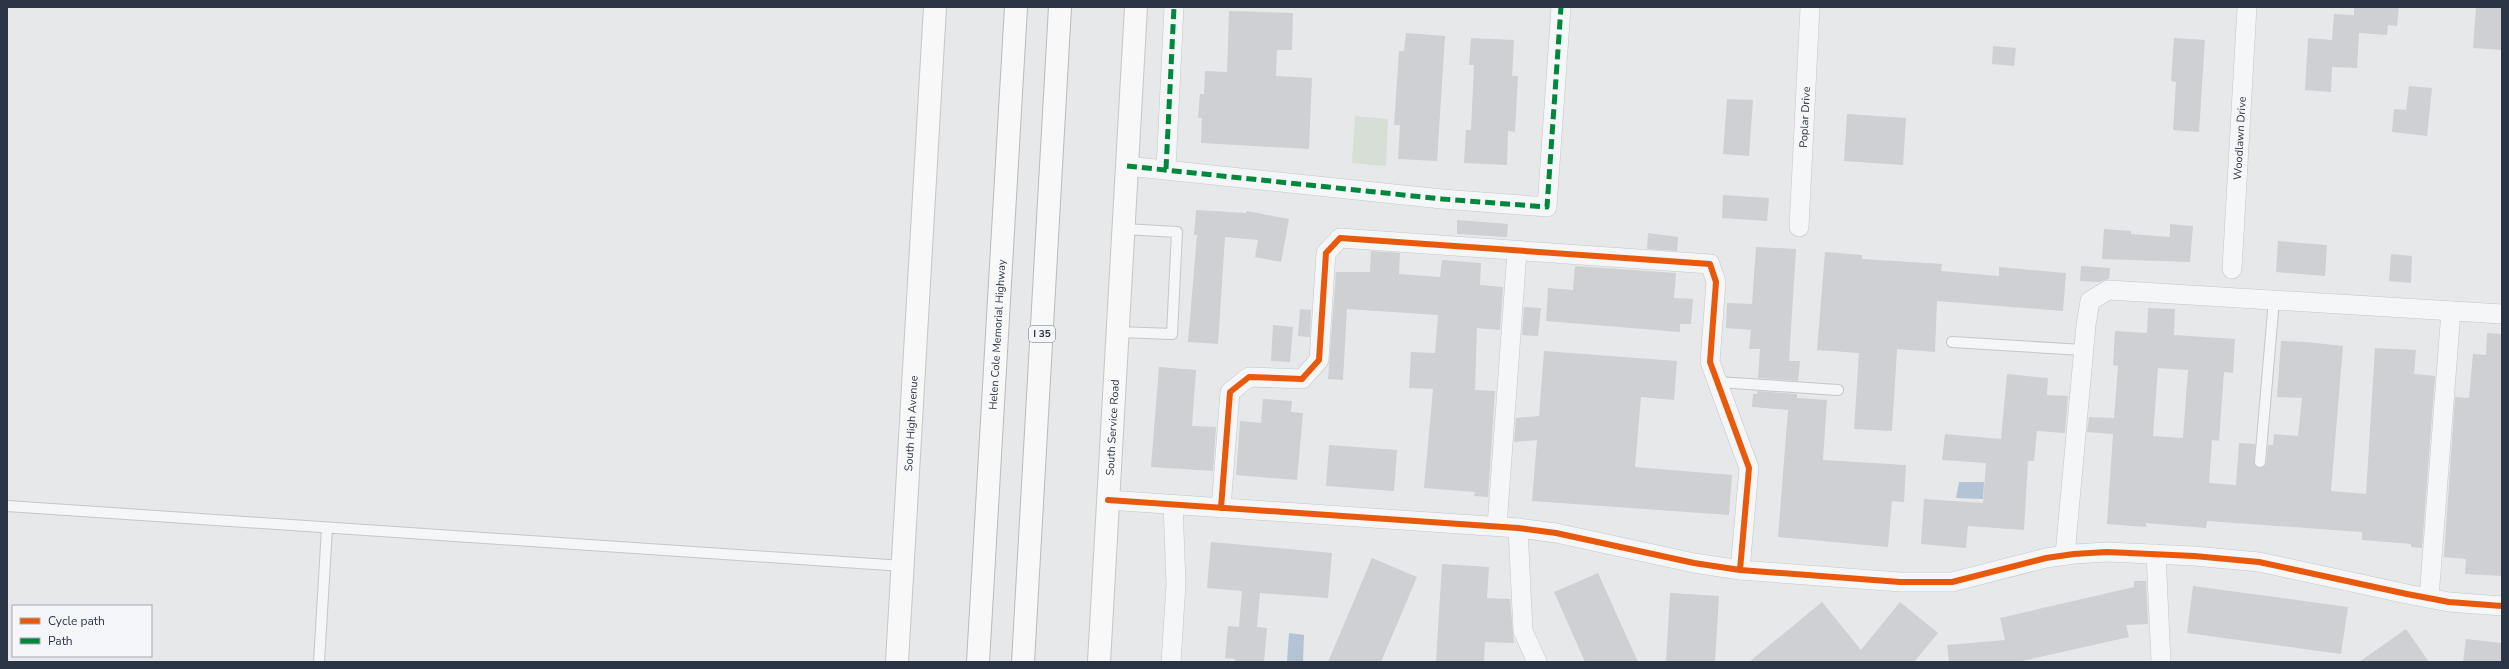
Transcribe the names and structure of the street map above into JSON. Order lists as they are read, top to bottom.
{
  "streets": {
    "main road": [
      "I 35",
      "Helen Cole Memorial Highway",
      "South High Avenue",
      "South Service Road"
    ],
    "street": ["Poplar Drive", "Woodlawn Drive"]
  },
  "legend": ["Cycle path", "Path"]
}
